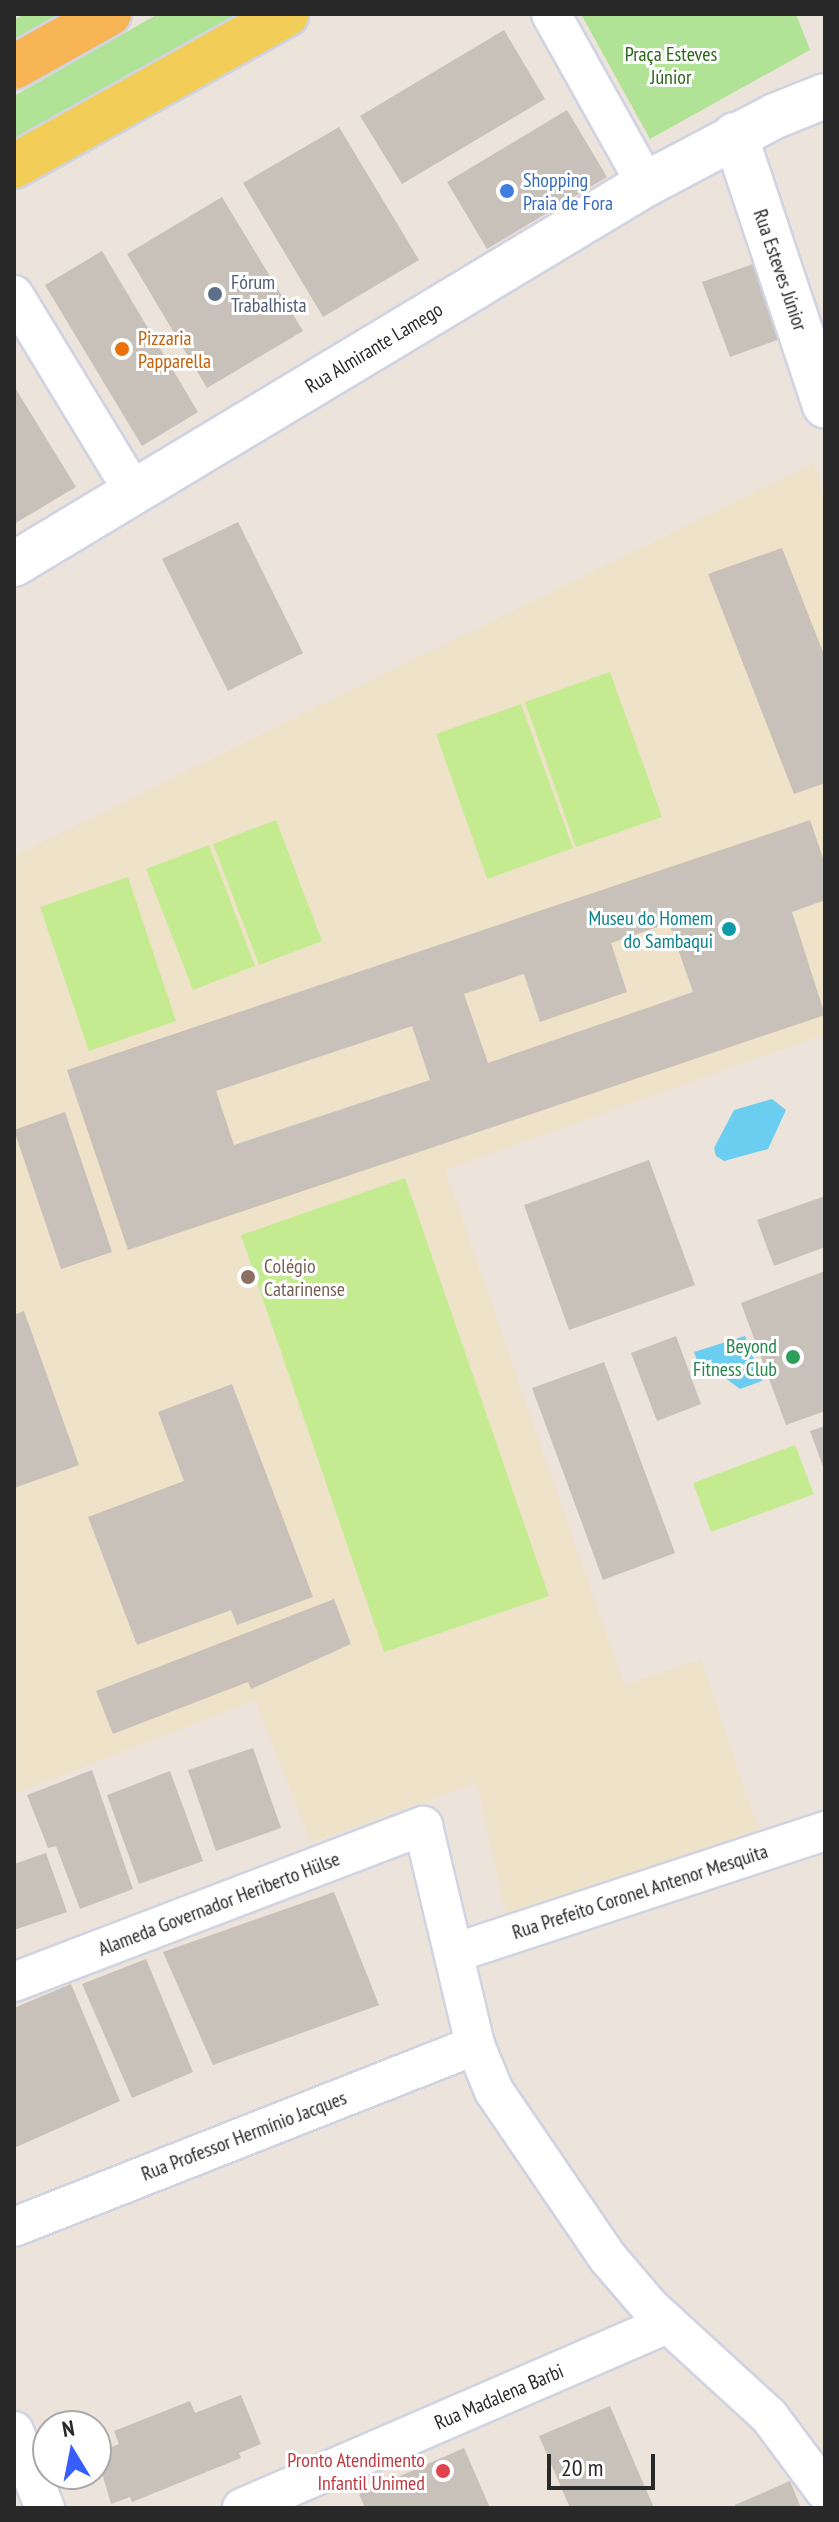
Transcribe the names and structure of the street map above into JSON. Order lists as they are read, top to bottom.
{
  "streets": {
    "main road": ["Rua Esteves Júnior", "Rua Almirante Lamego"],
    "street": [
      "Rua Prefeito Coronel Antenor Mesquita",
      "Alameda Governador Heriberto Hülse",
      "Rua Professor Hermínio Jacques",
      "Rua Madalena Barbi"
    ]
  },
  "crossings": [
    ["Rua Esteves Júnior", "Rua Almirante Lamego"],
    ["Rua Prefeito Coronel Antenor Mesquita", "Alameda Governador Heriberto Hülse"]
  ],
  "parks": ["Praça Esteves Júnior"],
  "places": [
    "Shopping Praia de Fora",
    "Fórum Trabalhista",
    "Pizzaria Papparella",
    "Museu do Homem do Sambaqui",
    "Colégio Catarinense",
    "Beyond Fitness Club",
    "Pronto Atendimento Infantil Unimed"
  ],
  "scale_bar": "20 m",
  "north": "top"
}
